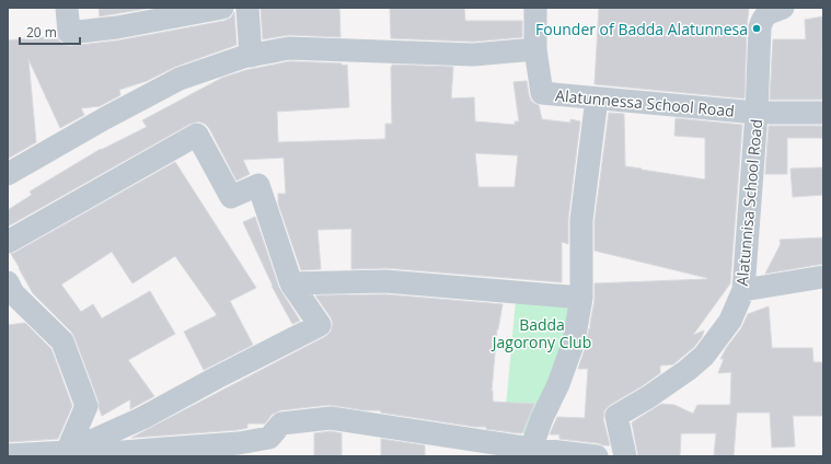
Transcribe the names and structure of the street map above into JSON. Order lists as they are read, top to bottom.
{
  "streets": {
    "street": ["Alatunnessa School Road", "Alatunnisa School Road"]
  },
  "crossings": [
    ["Alatunnessa School Road", "Alatunnisa School Road"]
  ],
  "parks": ["Badda Jagorony Club"],
  "places": ["Founder of Badda Alatunnesa"],
  "scale_bar": "20 m"
}
